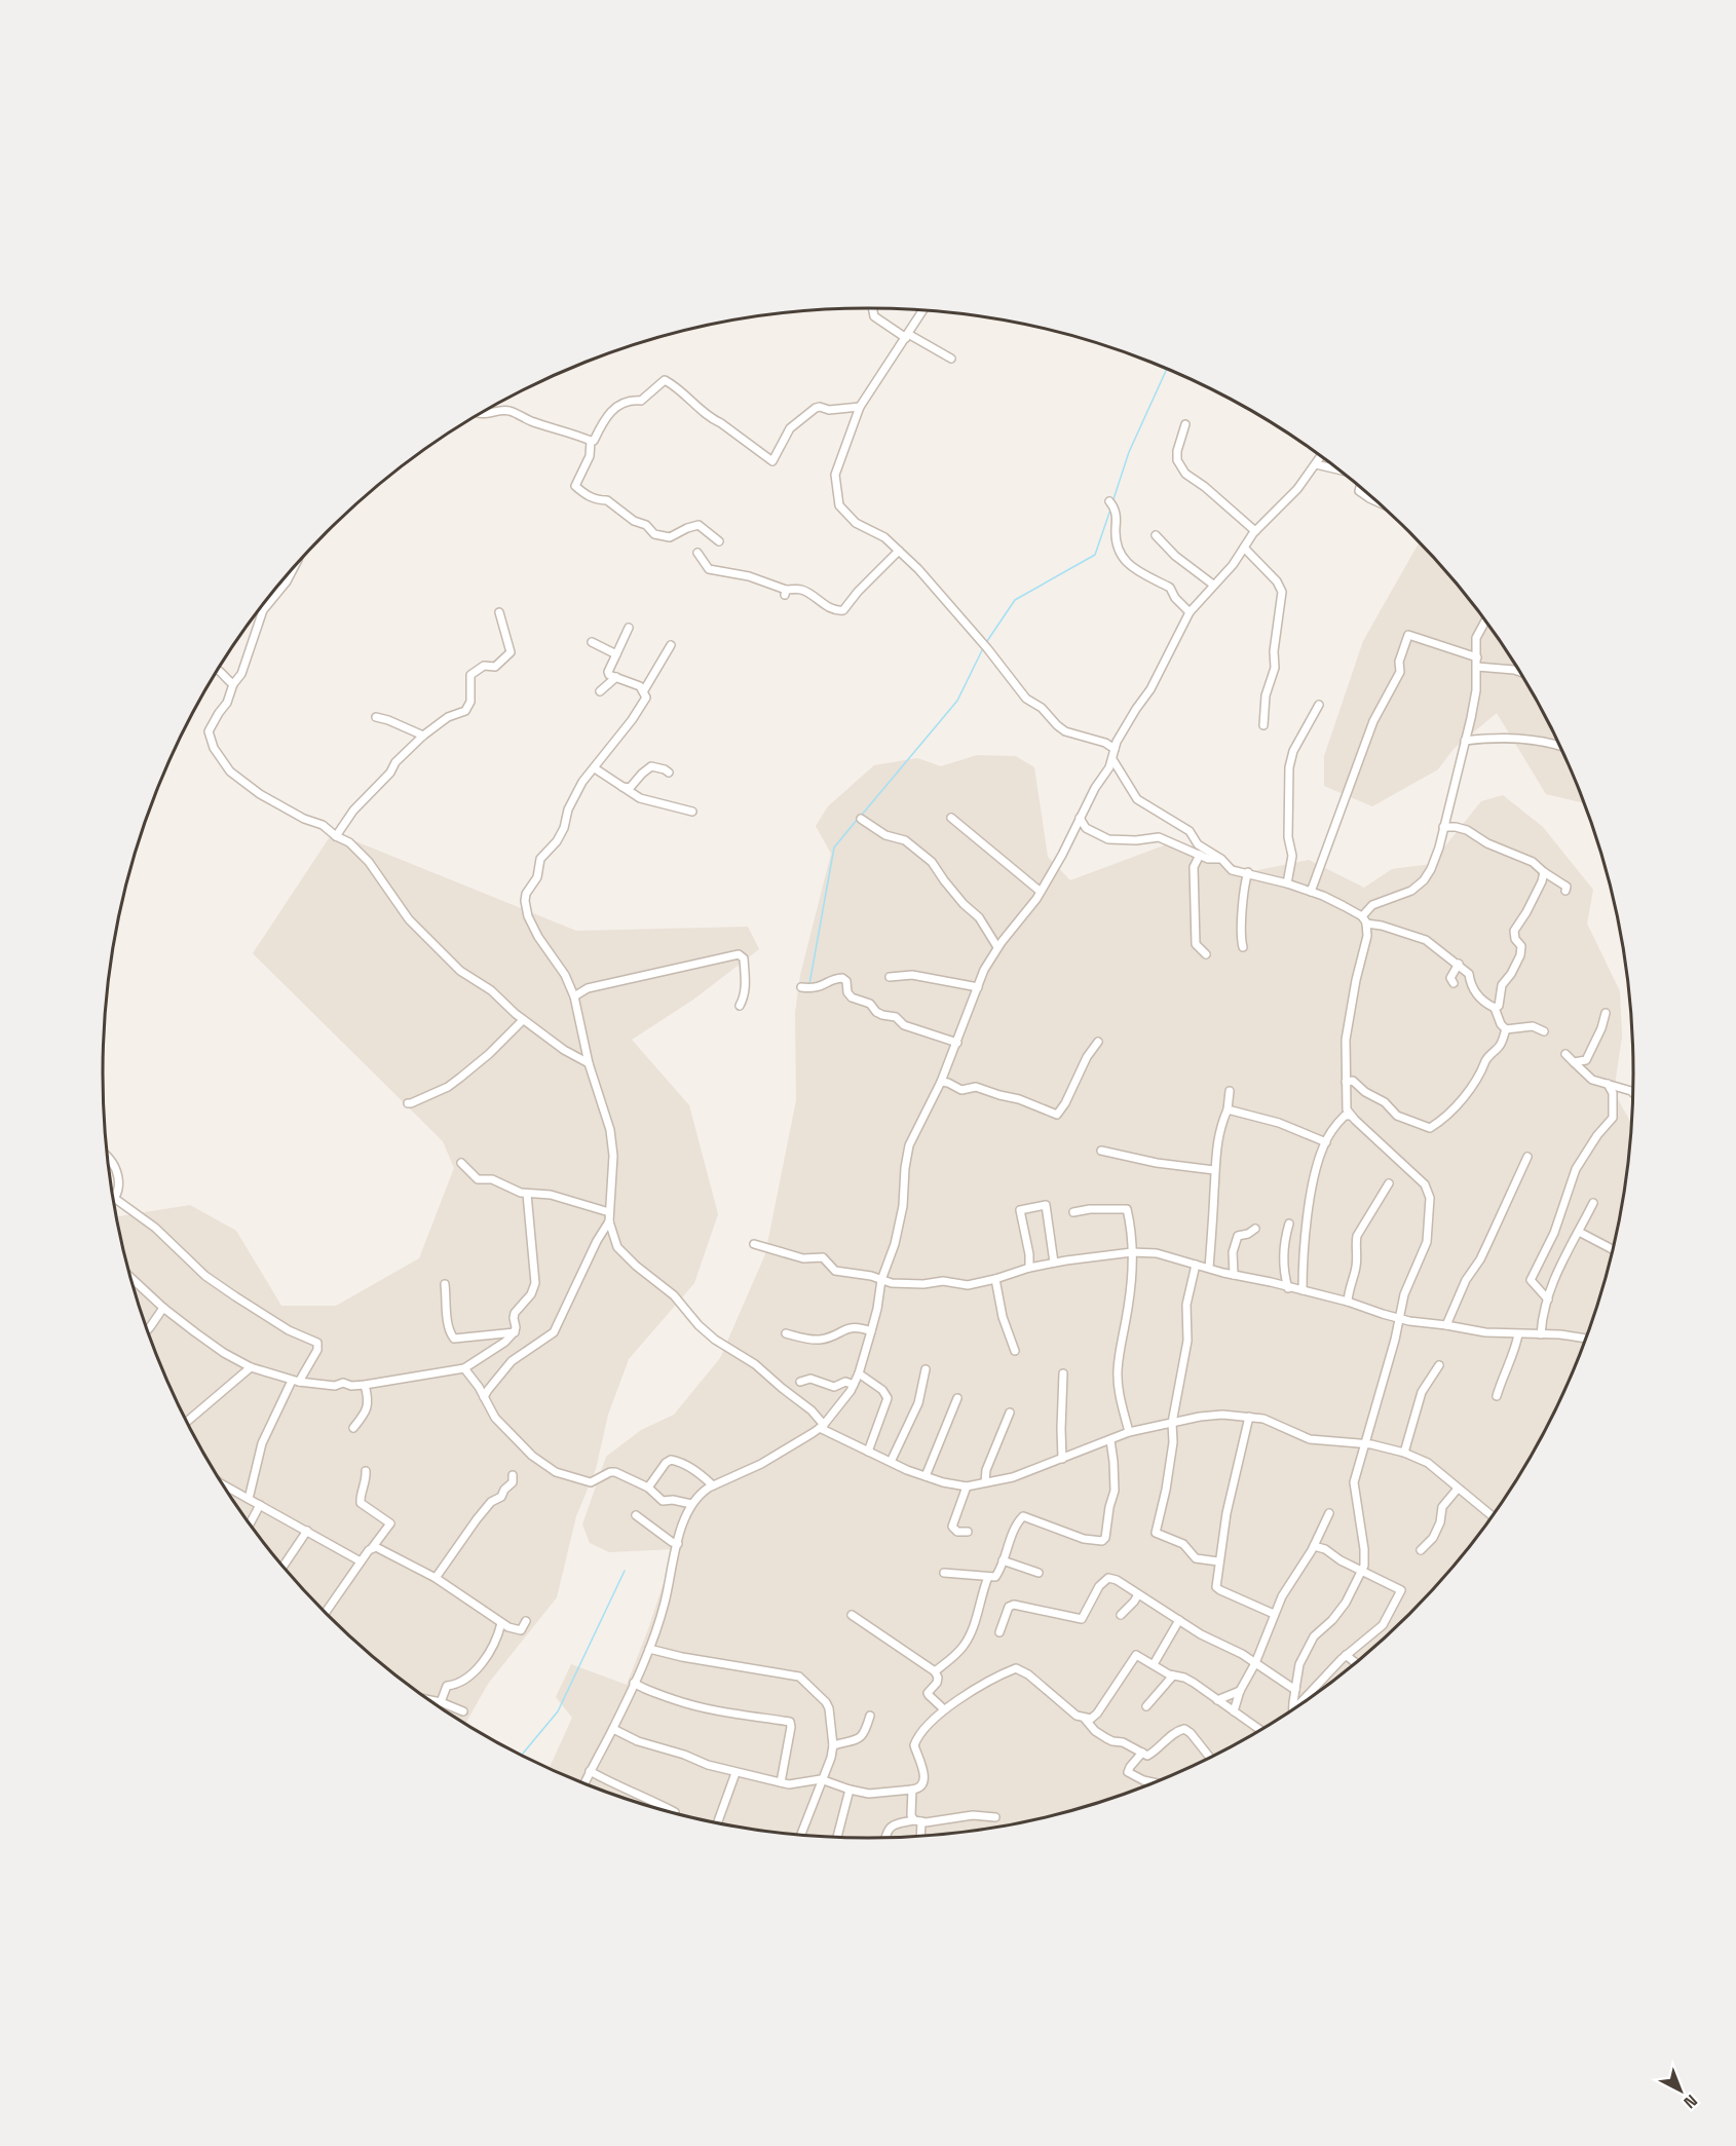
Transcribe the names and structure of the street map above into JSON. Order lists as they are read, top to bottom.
{
  "north": "bottom right"
}
